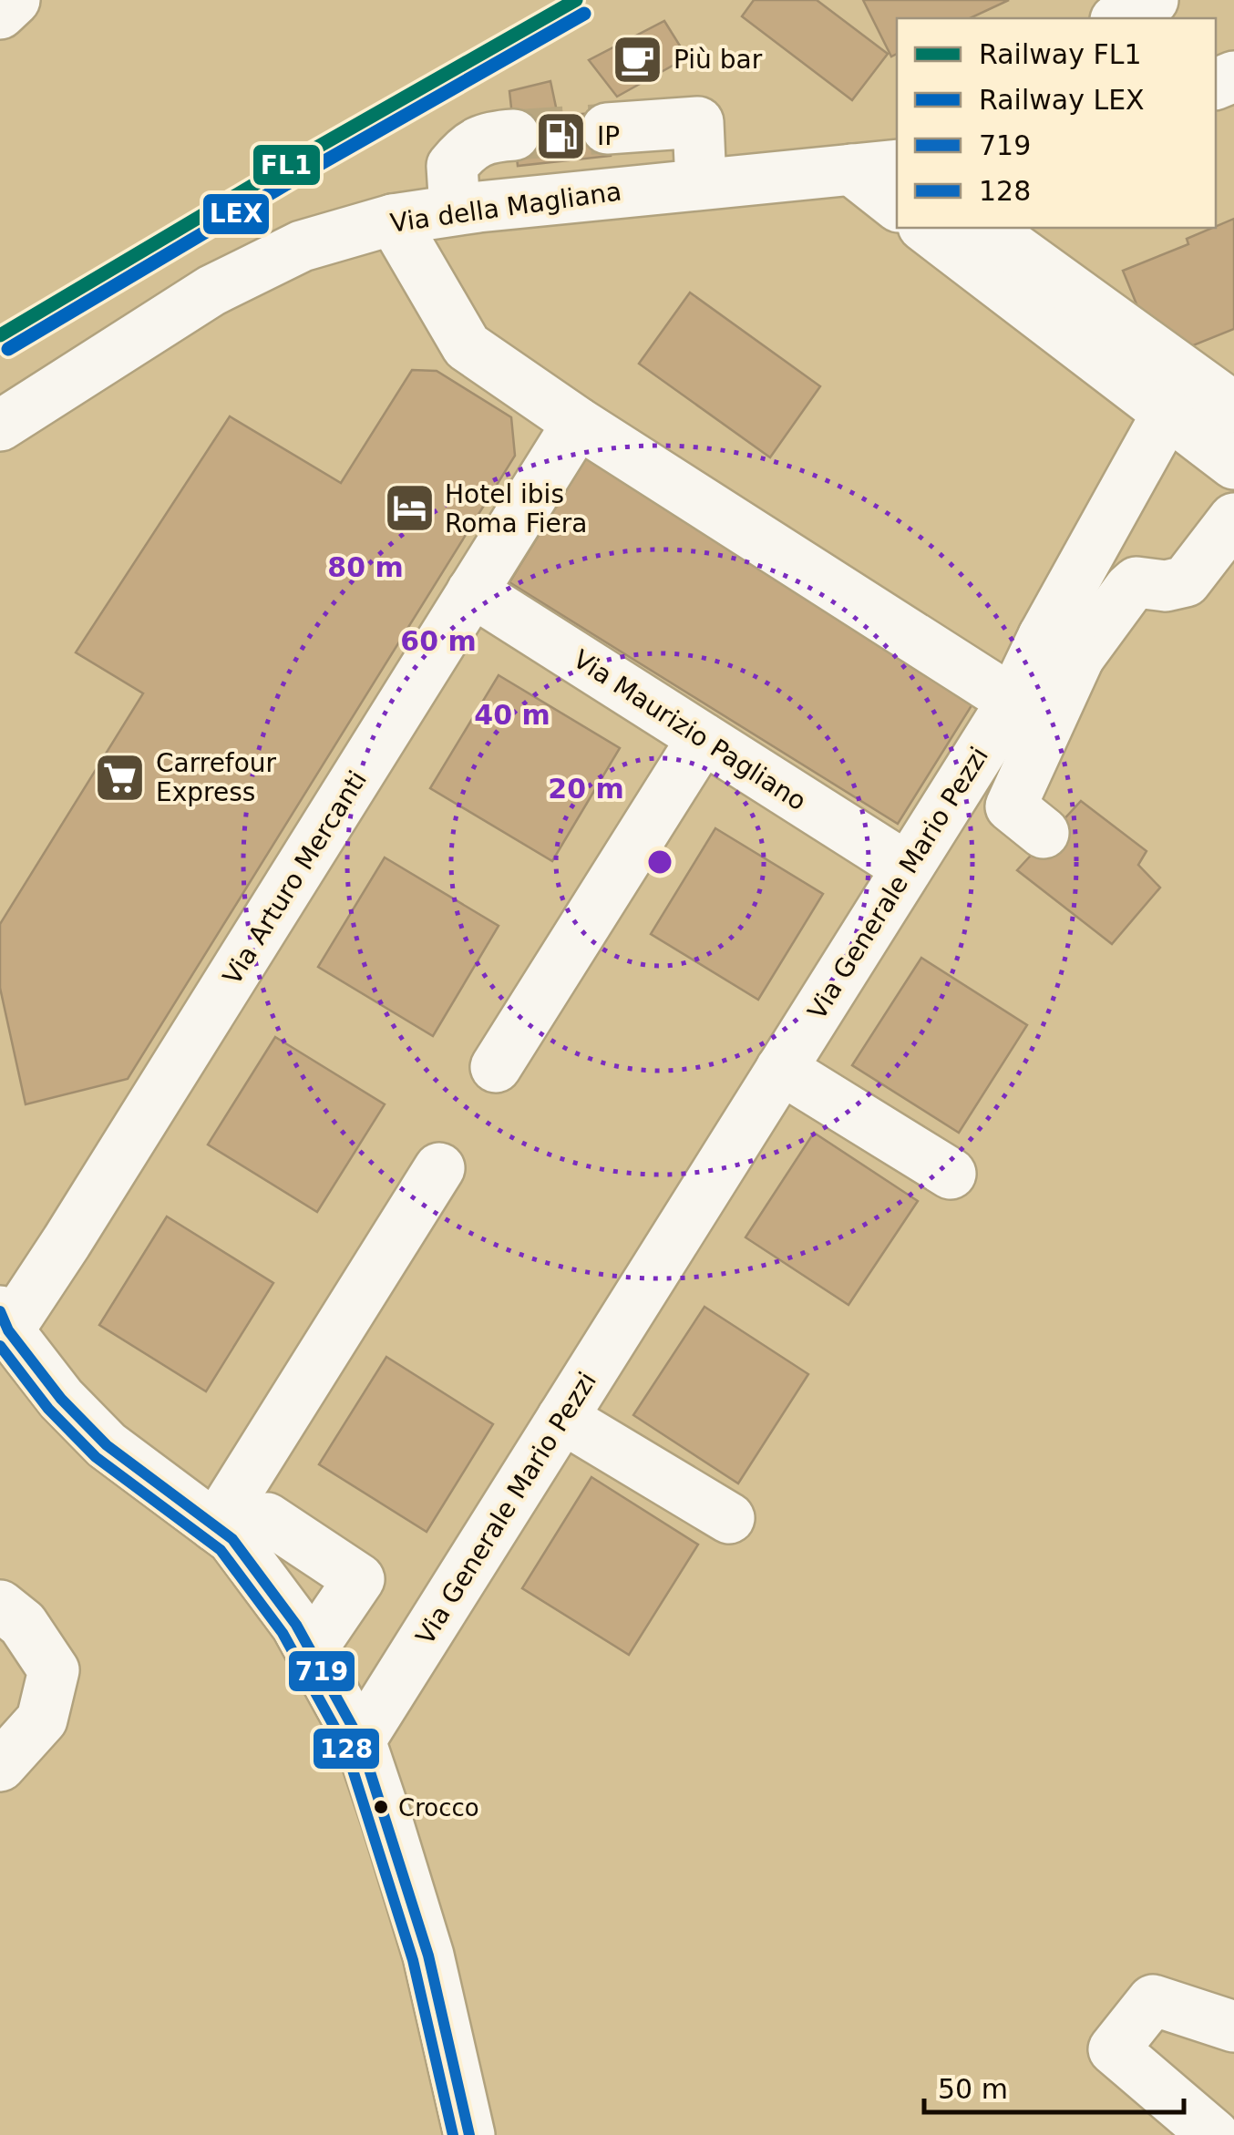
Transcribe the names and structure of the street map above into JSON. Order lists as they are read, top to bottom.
{
  "streets": {
    "street": [
      "Via della Magliana",
      "Via Maurizio Pagliano",
      "Via Arturo Mercanti",
      "Via Generale Mario Pezzi"
    ]
  },
  "crossings": [
    ["Via Maurizio Pagliano", "Via Arturo Mercanti"],
    ["Via Maurizio Pagliano", "Via Generale Mario Pezzi"]
  ],
  "places": {
    "cafe": ["Più bar"],
    "fuel station": ["IP"],
    "hotel": ["Hotel ibis Roma Fiera"],
    "supermarket": ["Carrefour Express"],
    "other": ["Crocco"]
  },
  "lines": [
    "rail line FL1",
    "rail line LEX",
    "transit line 719",
    "transit line 128"
  ],
  "legend": [
    "Railway FL1",
    "Railway LEX",
    "719",
    "128"
  ],
  "scale_bar": "50 m",
  "rings": [
    "80 m",
    "60 m",
    "40 m",
    "20 m"
  ]
}
